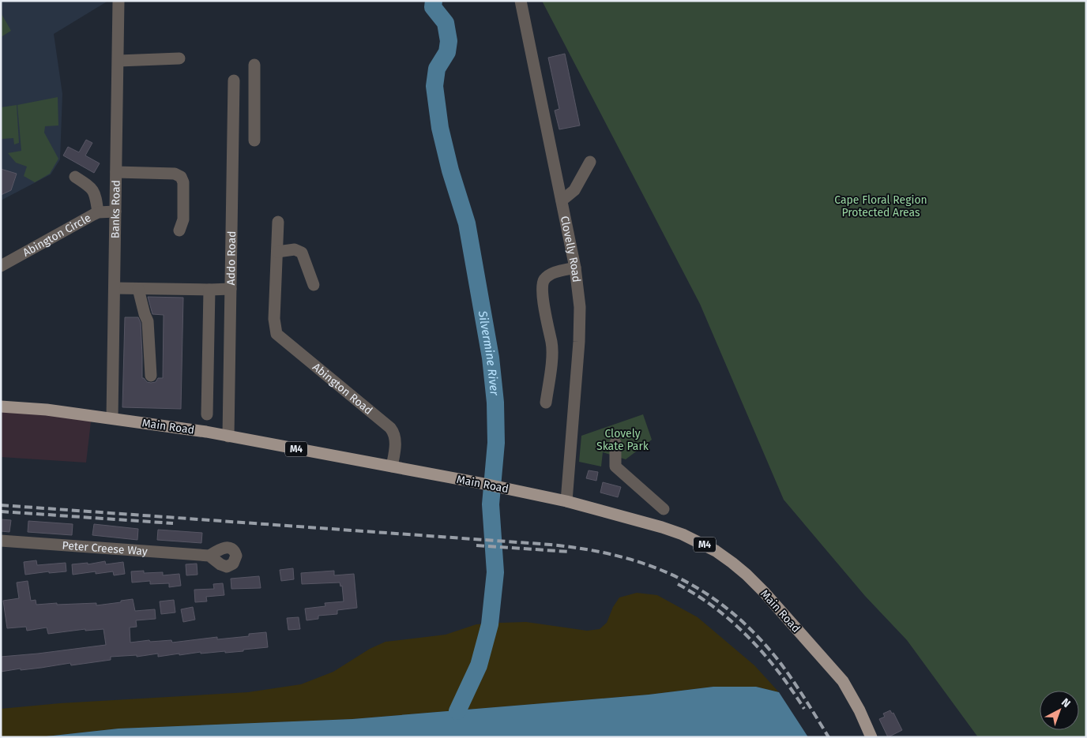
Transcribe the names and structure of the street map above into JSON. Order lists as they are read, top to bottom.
{
  "streets": {
    "main road": ["Main Road", "M4"],
    "street": [
      "Banks Road",
      "Abington Circle",
      "Clovelly Road",
      "Addo Road",
      "Abington Road",
      "Peter Creese Way"
    ]
  },
  "crossings": [
    ["Banks Road", "Abington Circle"],
    ["Banks Road", "Main Road"],
    ["Clovelly Road", "Main Road"],
    ["Addo Road", "Main Road"],
    ["Abington Road", "Main Road"]
  ],
  "water": ["Silvermine River"],
  "parks": ["Cape Floral Region Protected Areas", "Clovely Skate Park"],
  "north": "top right"
}
